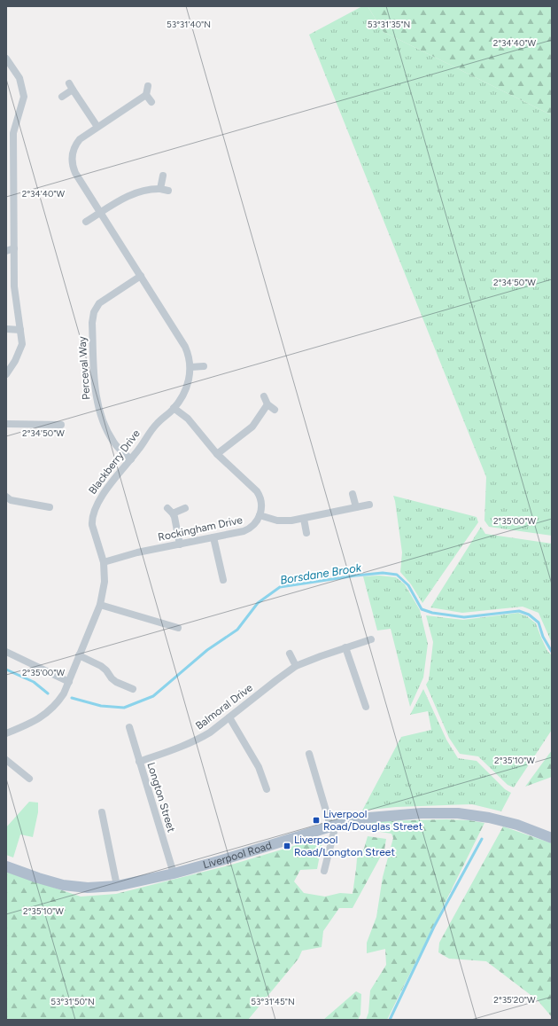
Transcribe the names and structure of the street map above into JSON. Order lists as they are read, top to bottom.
{
  "streets": {
    "main road": ["Liverpool Road"],
    "street": [
      "Perceval Way",
      "Blackberry Drive",
      "Rockingham Drive",
      "Balmoral Drive",
      "Longton Street"
    ]
  },
  "crossings": [
    ["Perceval Way", "Blackberry Drive"],
    ["Blackberry Drive", "Rockingham Drive"],
    ["Balmoral Drive", "Longton Street"],
    ["Longton Street", "Liverpool Road"]
  ],
  "water": ["Borsdane Brook"],
  "places": {
    "transit": ["Liverpool Road/Douglas Street", "Liverpool Road/Longton Street"]
  },
  "coordinates": [
    "53°31'40\"N",
    "53°31'35\"N",
    "2°34'40\"W",
    "2°34'50\"W",
    "2°35'00\"W",
    "2°35'10\"W",
    "2°35'20\"W",
    "53°31'50\"N",
    "53°31'45\"N"
  ]
}
